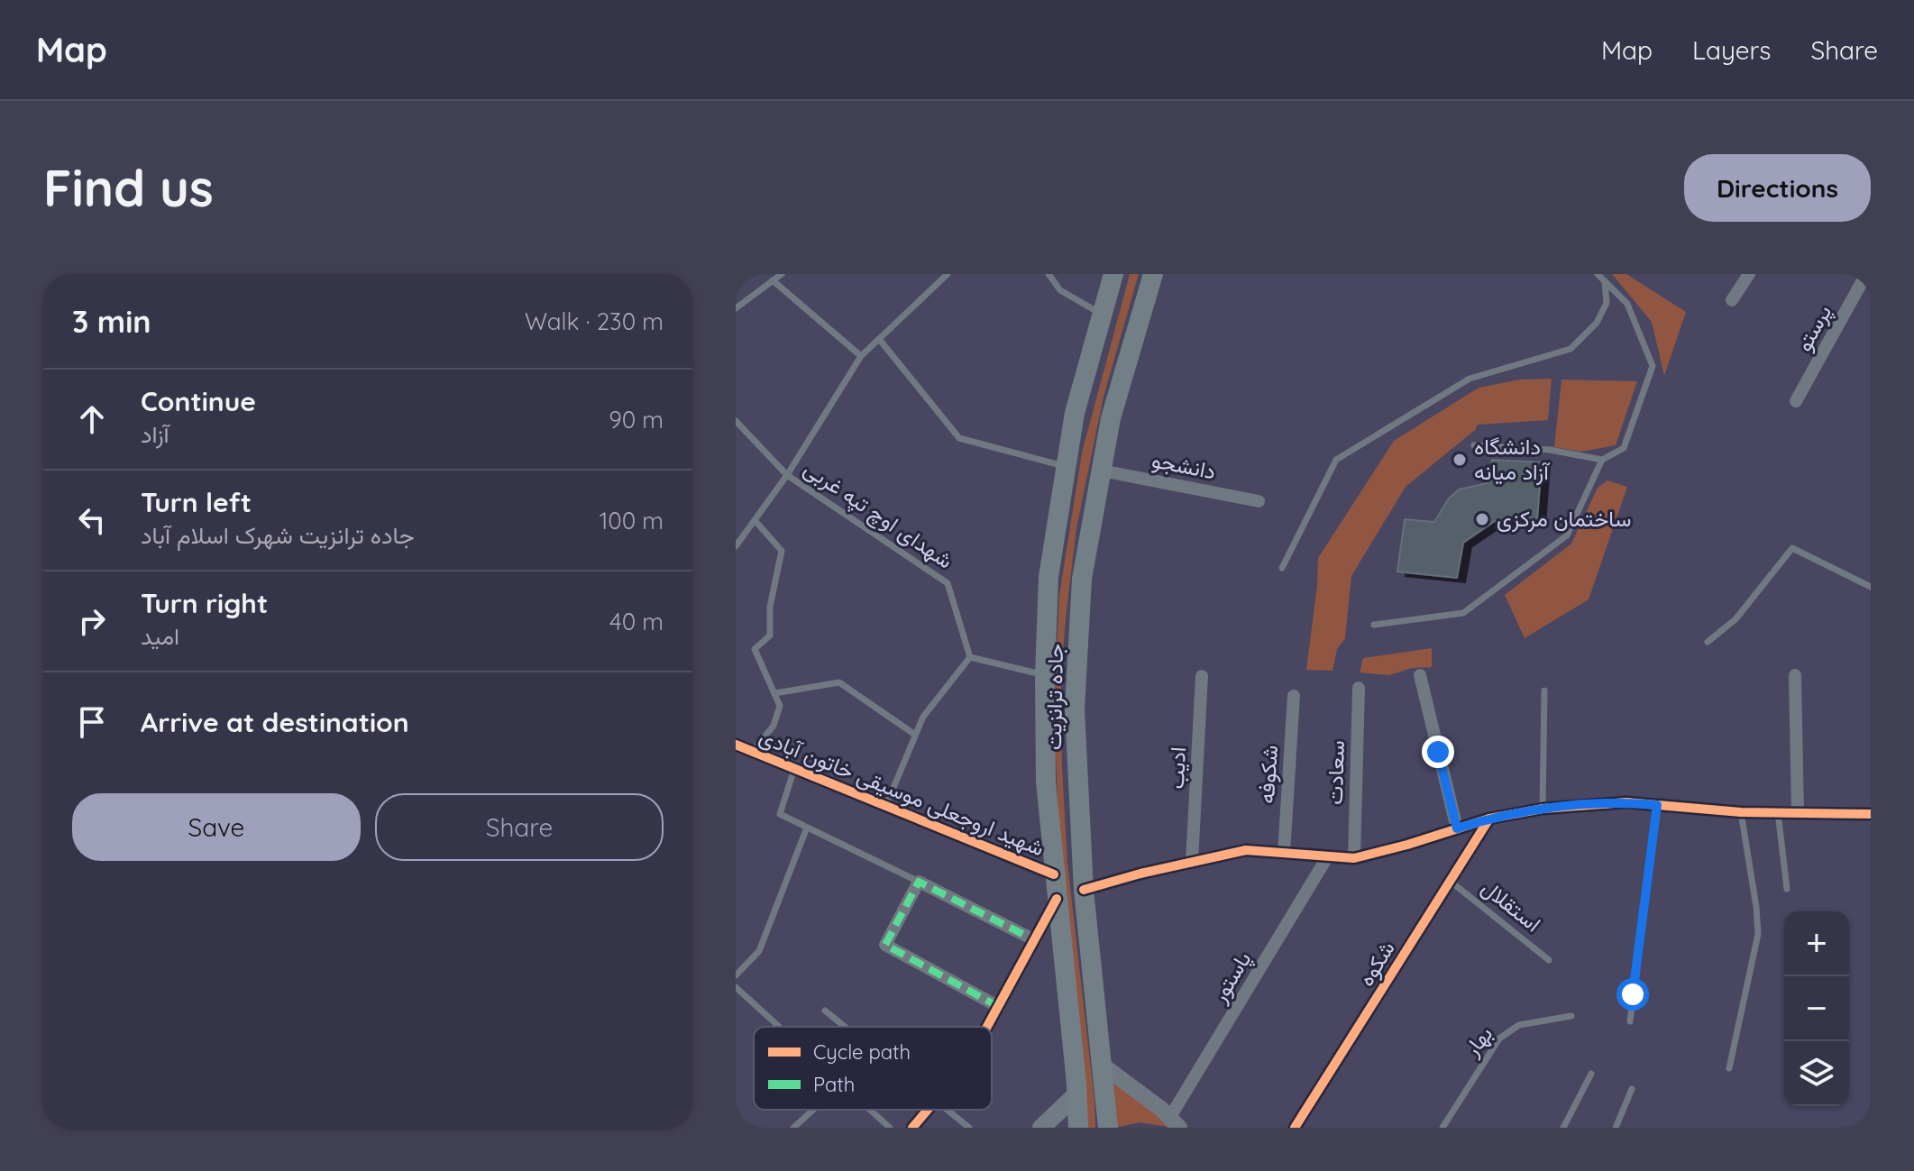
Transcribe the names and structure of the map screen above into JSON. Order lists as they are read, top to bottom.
{
  "streets": {
    "main road": ["جاده ترانزیت"],
    "street": [
      "پرستو",
      "دانشجو",
      "ادیب",
      "سعادت",
      "شکوفه",
      "شهید اروجعلی موسیقی خاتون آبادی",
      "شکوه",
      "پاستور"
    ],
    "lane": ["شهدای اوچ تپه غربی", "استقلال", "بهار"]
  },
  "crossings": [
    ["دانشجو", "جاده ترانزیت"],
    ["جاده ترانزیت", "شهید اروجعلی موسیقی خاتون آبادی"],
    ["استقلال", "شکوه"]
  ],
  "places": ["دانشگاه آزاد میانه", "ساختمان مرکزی"],
  "legend": ["Cycle path", "Path"],
  "page": {
    "header": "Map",
    "nav": ["Map", "Layers", "Share"],
    "buttons": [
      "Directions",
      ["Save", "Share"]
    ],
    "title": "Find us",
    "heading": ["3 min", "Walk · 230 m"],
    "list": [
      ["Continue", "آزاد", "90 m"],
      ["Turn left", "جاده ترانزیت شهرک اسلام آباد", "100 m"],
      ["Turn right", "امید", "40 m"],
      "Arrive at destination"
    ],
    "map_buttons": ["+", "−"]
  }
}
